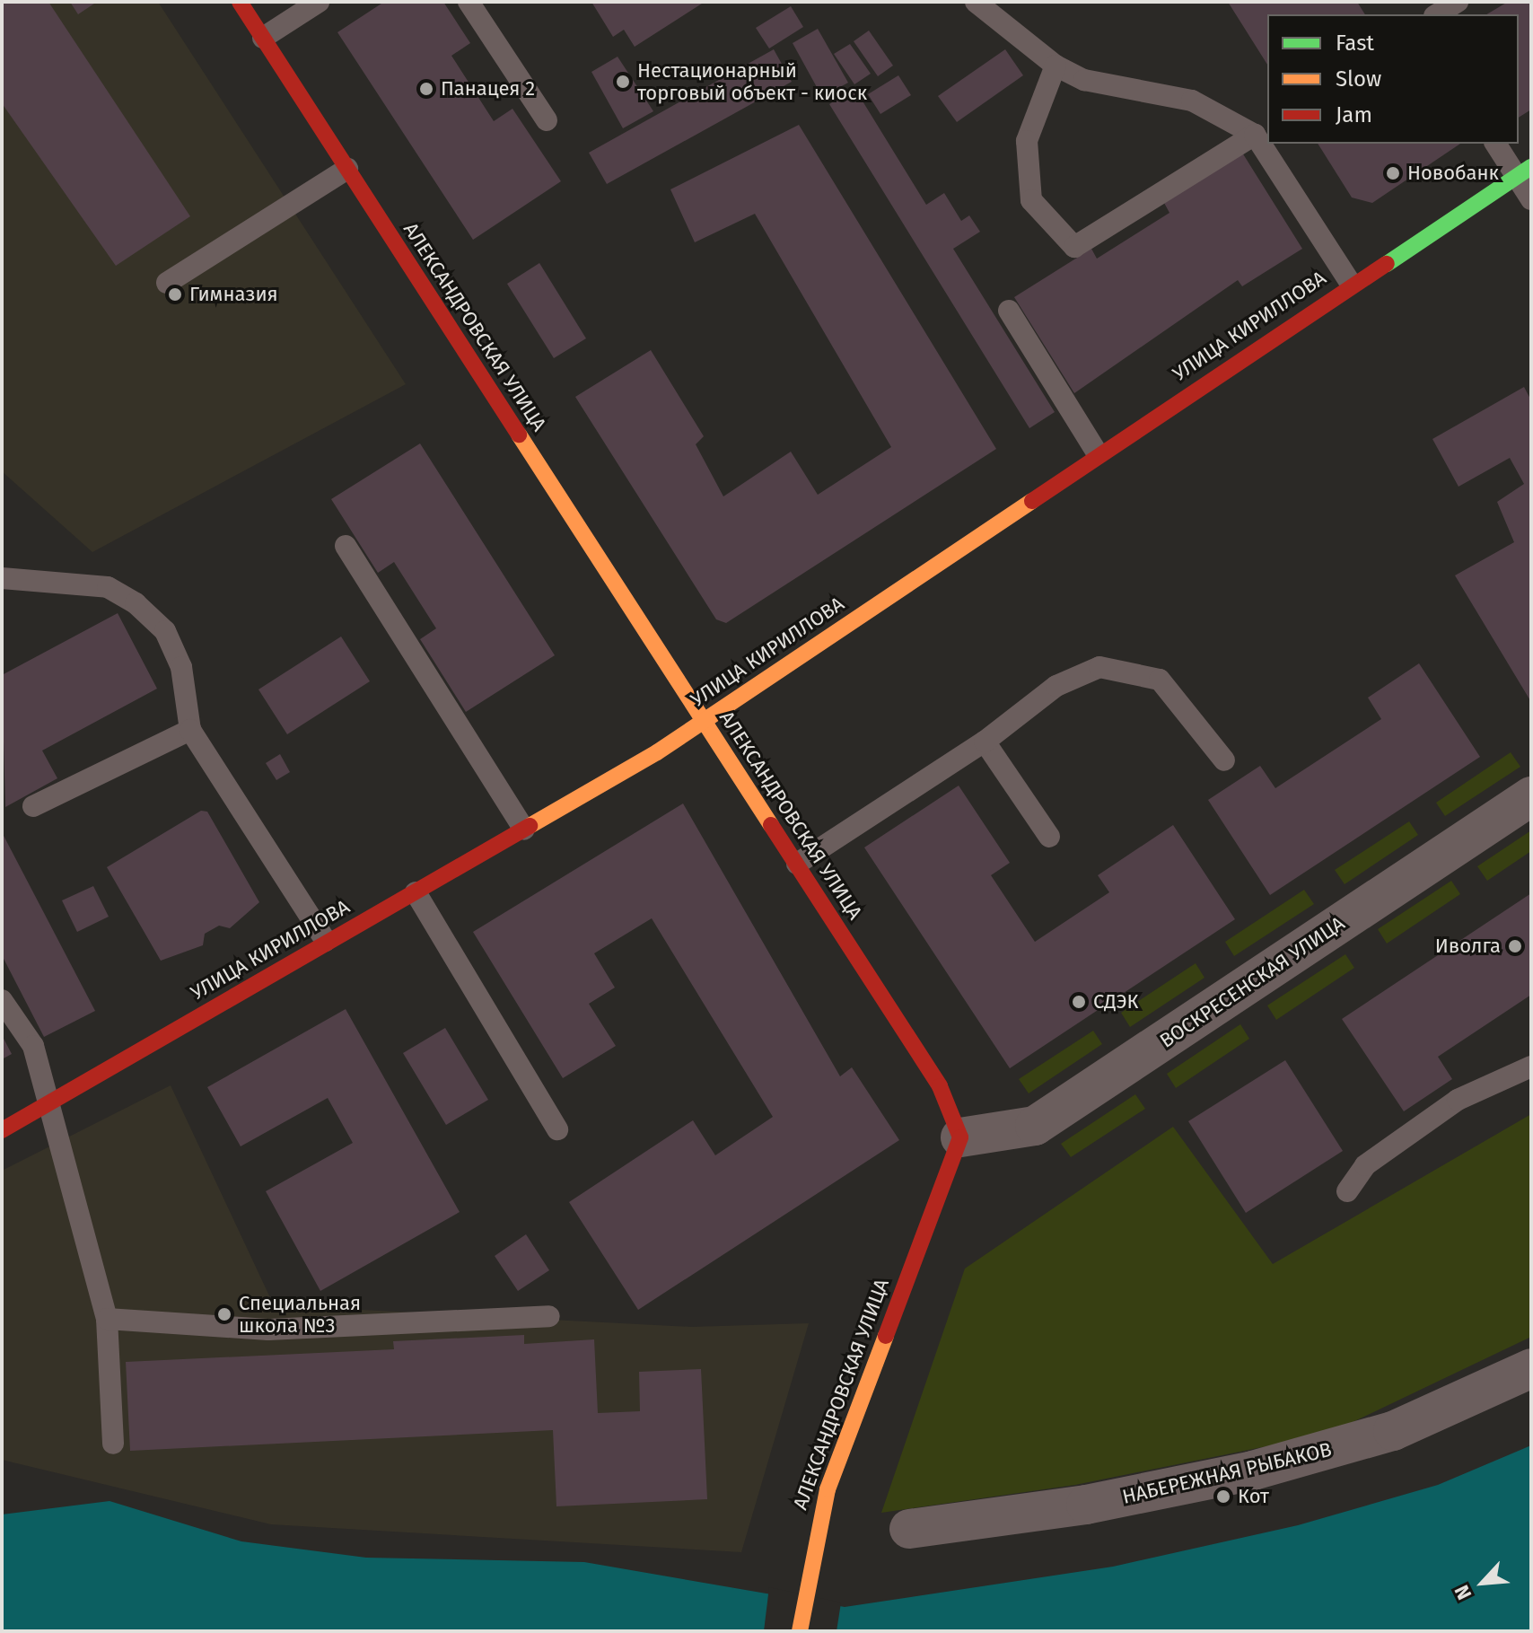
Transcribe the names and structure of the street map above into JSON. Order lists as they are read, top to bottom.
{
  "streets": {
    "street": [
      "УЛИЦА КИРИЛЛОВА",
      "АЛЕКСАНДРОВСКАЯ УЛИЦА",
      "ВОСКРЕСЕНСКАЯ УЛИЦА",
      "НАБЕРЕЖНАЯ РЫБАКОВ"
    ]
  },
  "crossings": [
    ["УЛИЦА КИРИЛЛОВА", "АЛЕКСАНДРОВСКАЯ УЛИЦА"],
    ["АЛЕКСАНДРОВСКАЯ УЛИЦА", "ВОСКРЕСЕНСКАЯ УЛИЦА"]
  ],
  "places": [
    "Нестационарный торговый объект - киоск",
    "Панацея 2",
    "Новобанк",
    "Гимназия",
    "Иволга",
    "СДЭК",
    "Специальная школа №3",
    "Кот"
  ],
  "legend": ["Fast", "Slow", "Jam"],
  "north": "bottom left"
}
